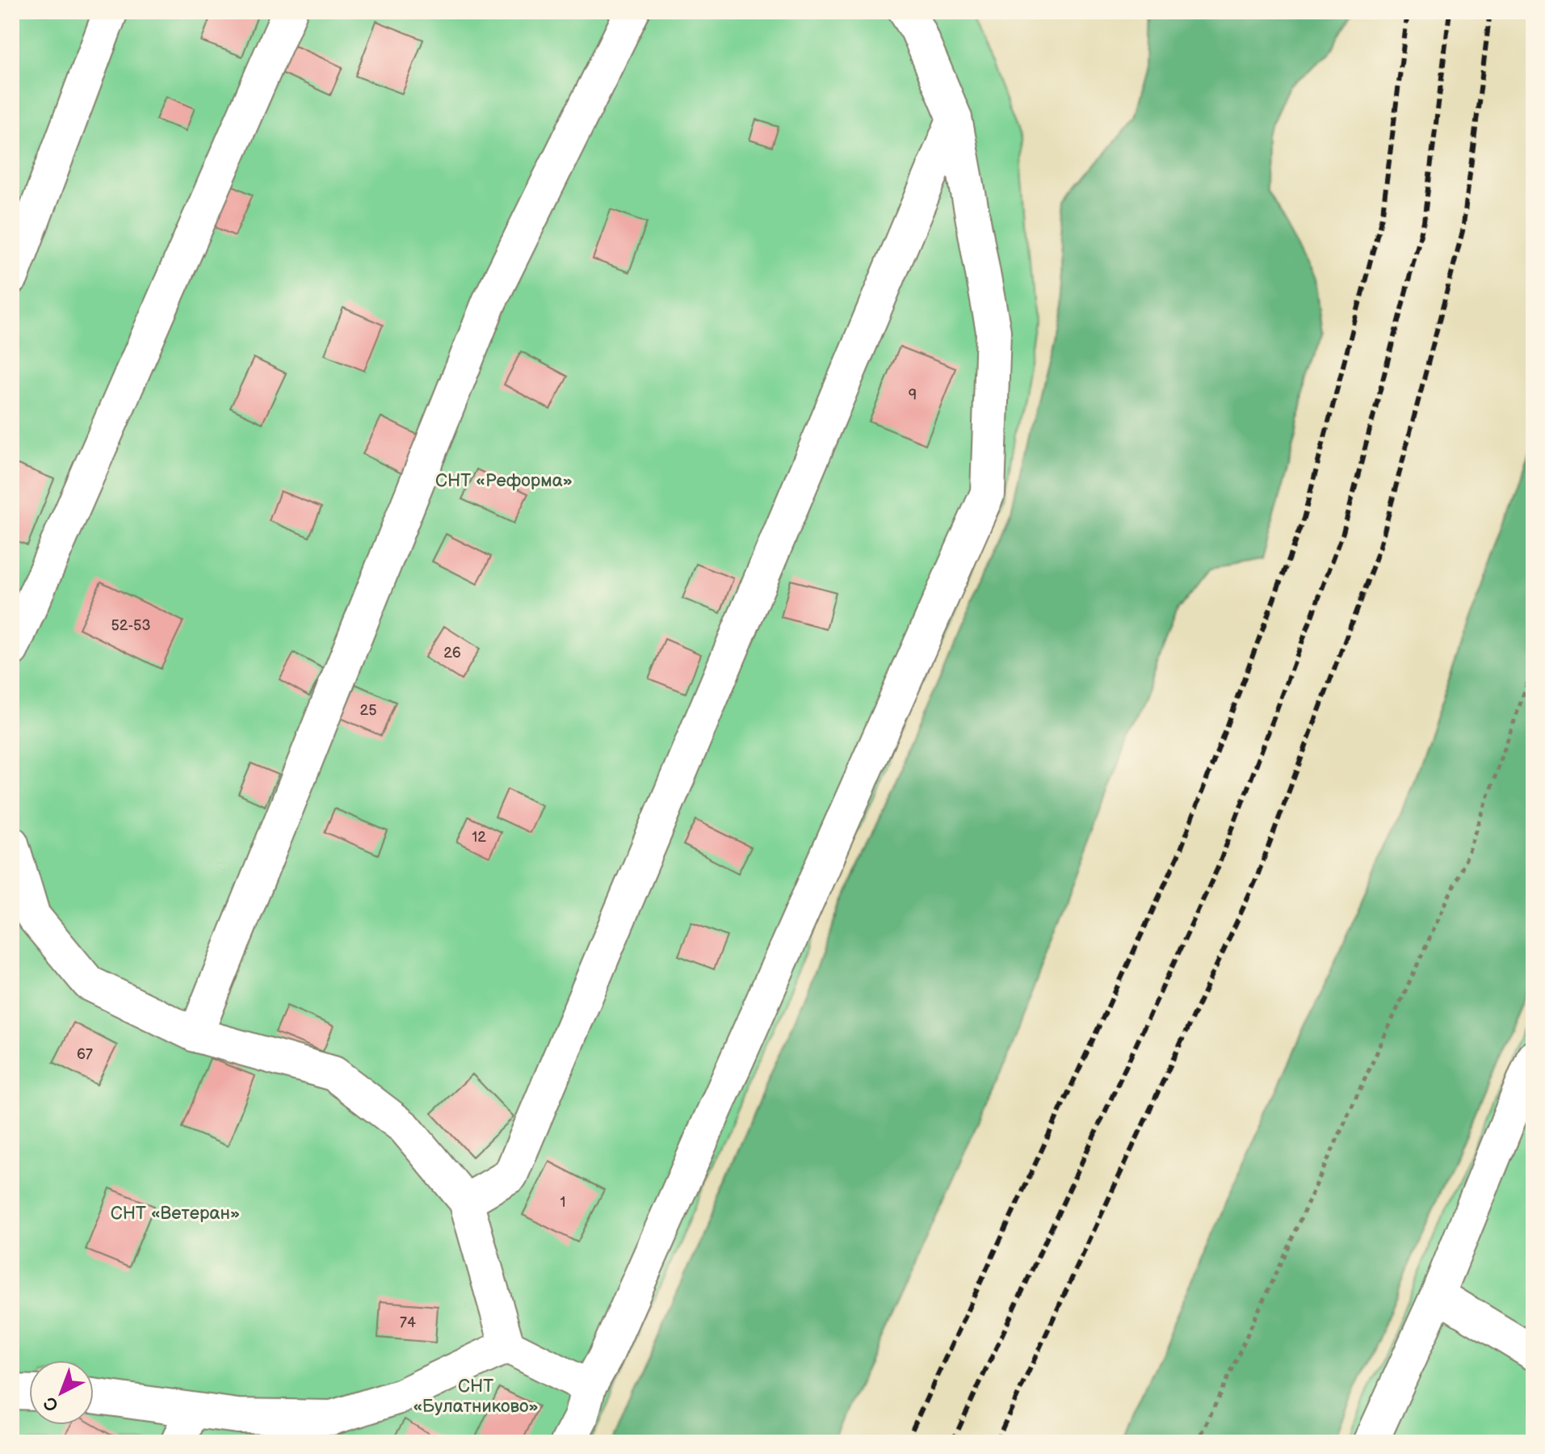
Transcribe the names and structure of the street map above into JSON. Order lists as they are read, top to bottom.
{
  "parks": ["СНТ «Реформа»", "СНТ «Ветеран»", "СНТ «Булатниково»"],
  "house_numbers": [
    "9",
    "52-53",
    "26",
    "25",
    "12",
    "67",
    "1",
    "74"
  ],
  "north": "bottom left"
}
